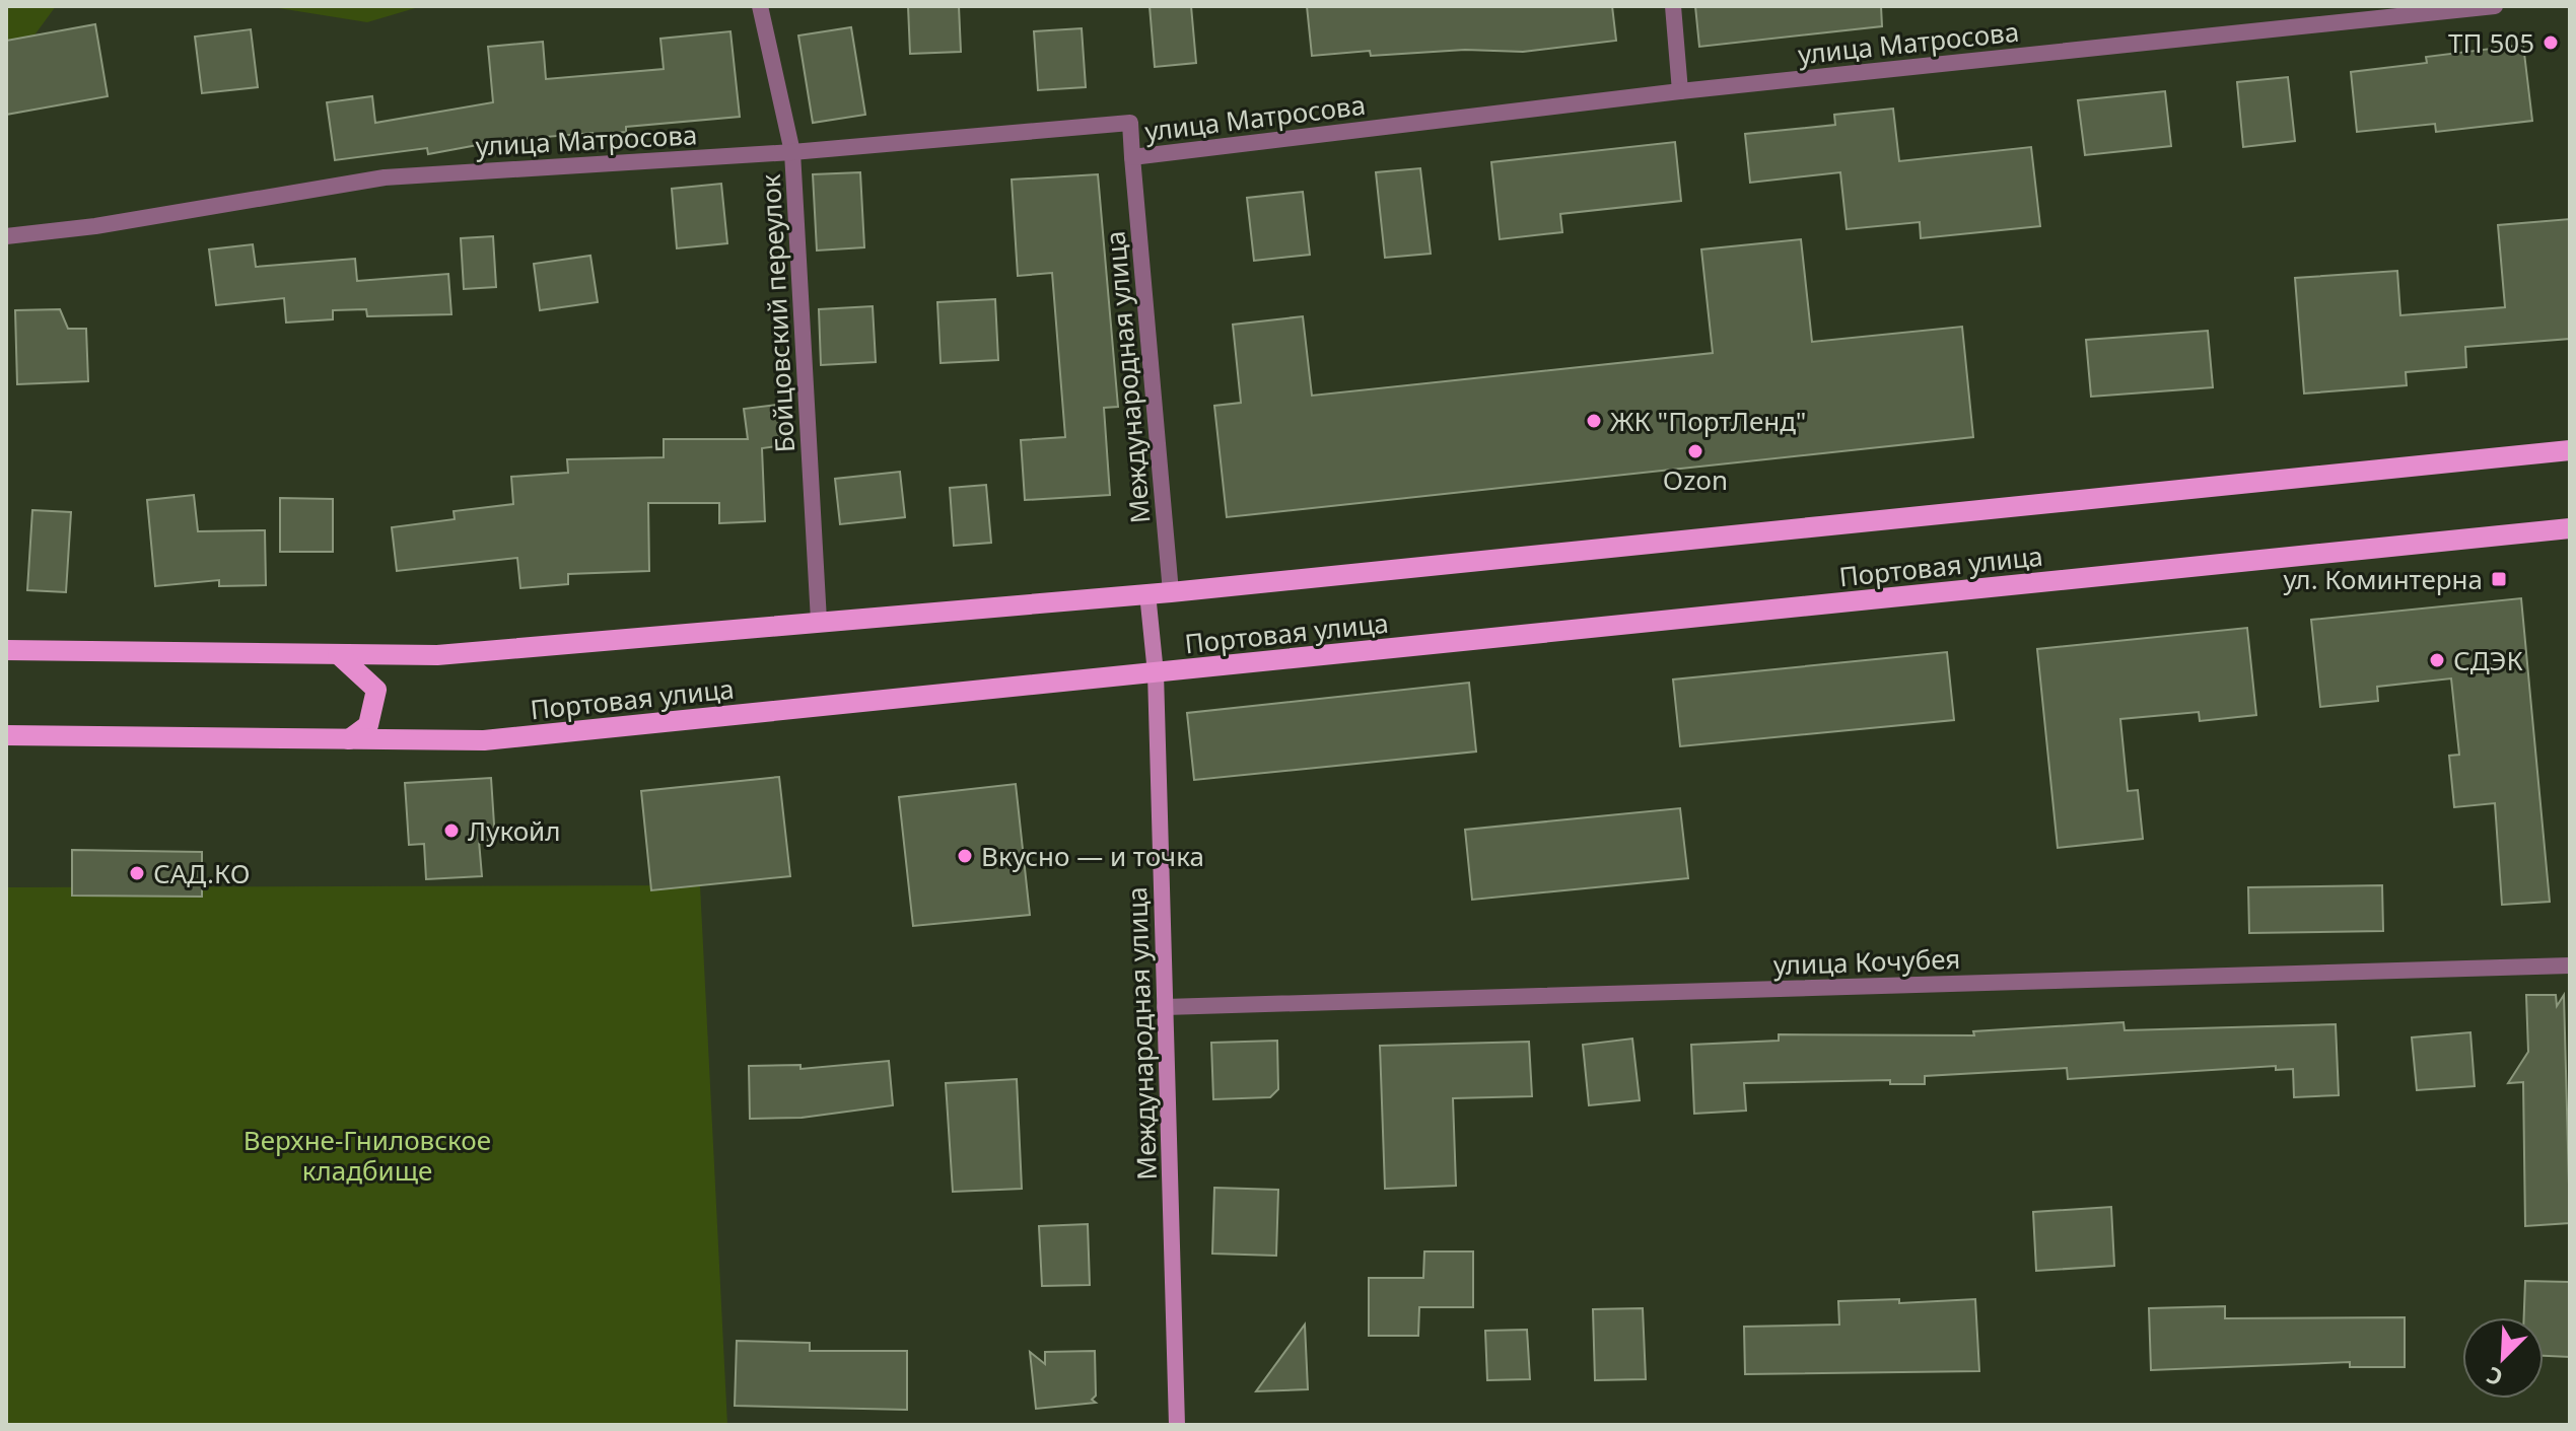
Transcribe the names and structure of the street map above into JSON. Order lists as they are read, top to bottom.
{
  "streets": {
    "main road": ["Международная улица", "Портовая улица"],
    "street": ["улица Матросова", "Бойцовский переулок", "улица Кочубея"]
  },
  "crossings": [
    ["улица Матросова", "Бойцовский переулок"],
    ["улица Матросова", "Международная улица"],
    ["Бойцовский переулок", "Портовая улица"],
    ["Международная улица", "Портовая улица"],
    ["Международная улица", "улица Кочубея"]
  ],
  "parks": ["Верхне-Гниловское кладбище"],
  "places": {
    "other": [
      "ТП 505",
      "ЖК \"ПортЛенд\"",
      "Ozon",
      "СДЭК",
      "Лукойл",
      "Вкусно — и точка",
      "САД.КО"
    ],
    "transit": ["ул. Коминтерна"]
  },
  "north": "bottom left"
}
